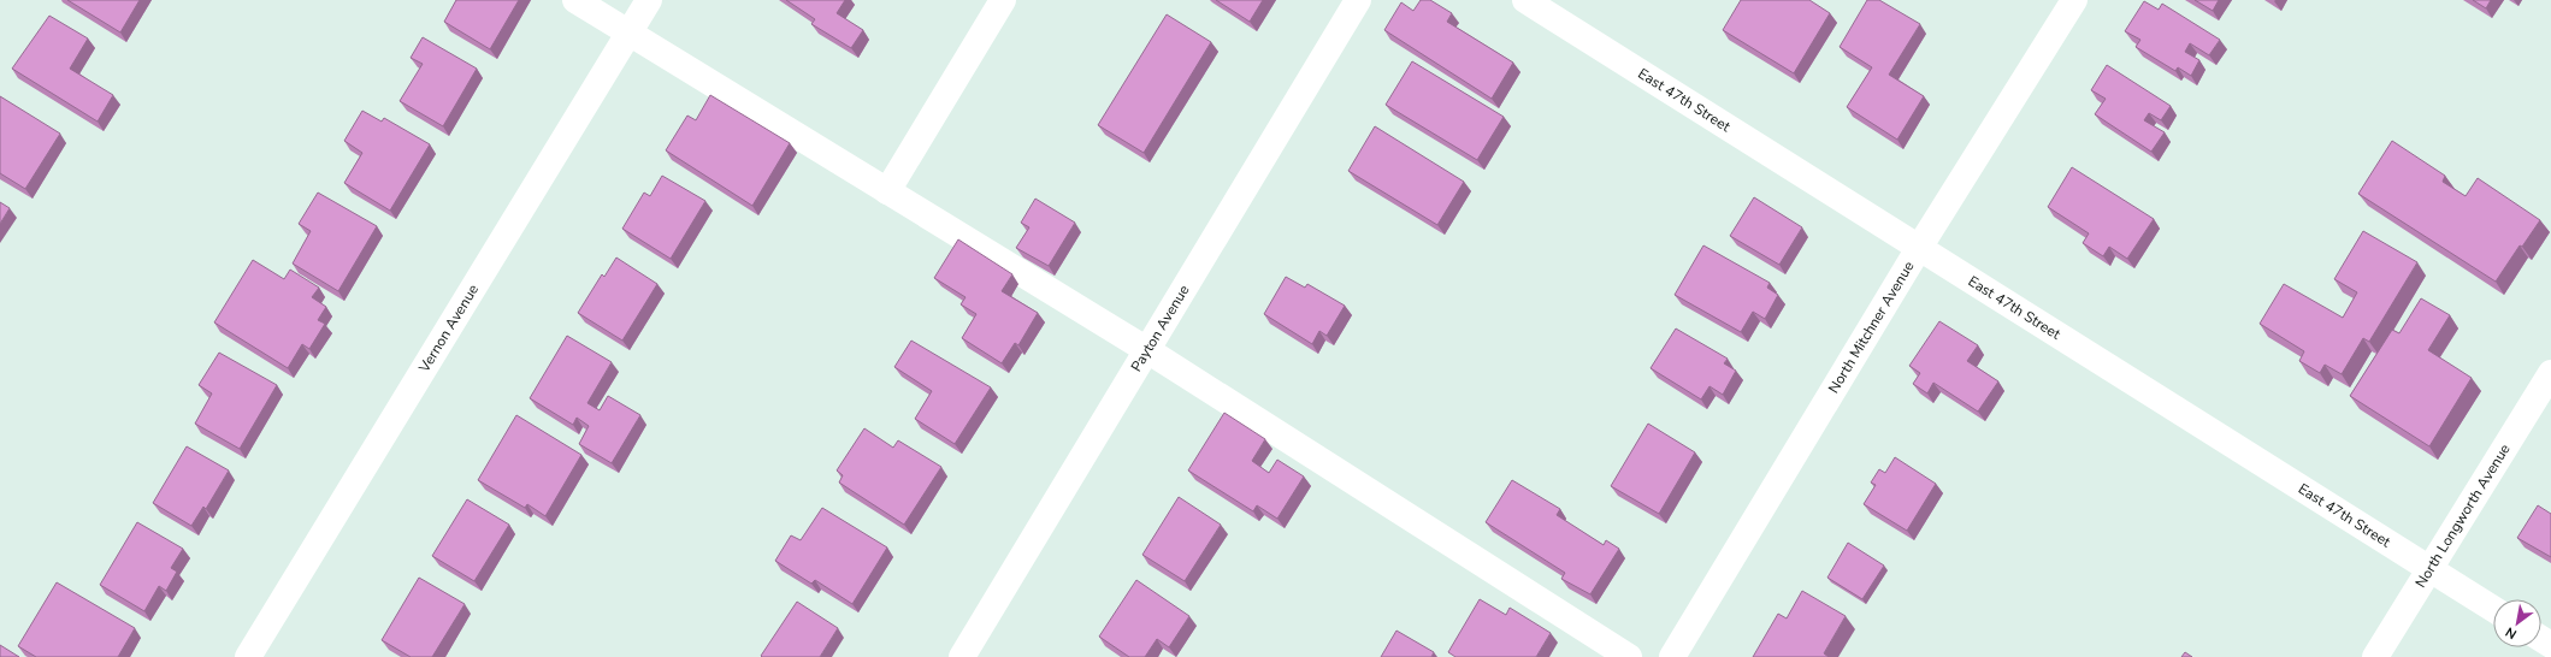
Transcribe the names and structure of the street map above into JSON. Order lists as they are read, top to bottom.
{
  "streets": {
    "street": [
      "East 47th Street",
      "North Mitchner Avenue",
      "Vernon Avenue",
      "Payton Avenue",
      "North Longworth Avenue"
    ]
  },
  "crossings": [
    ["East 47th Street", "North Mitchner Avenue"],
    ["East 47th Street", "North Longworth Avenue"]
  ],
  "north": "bottom left"
}
